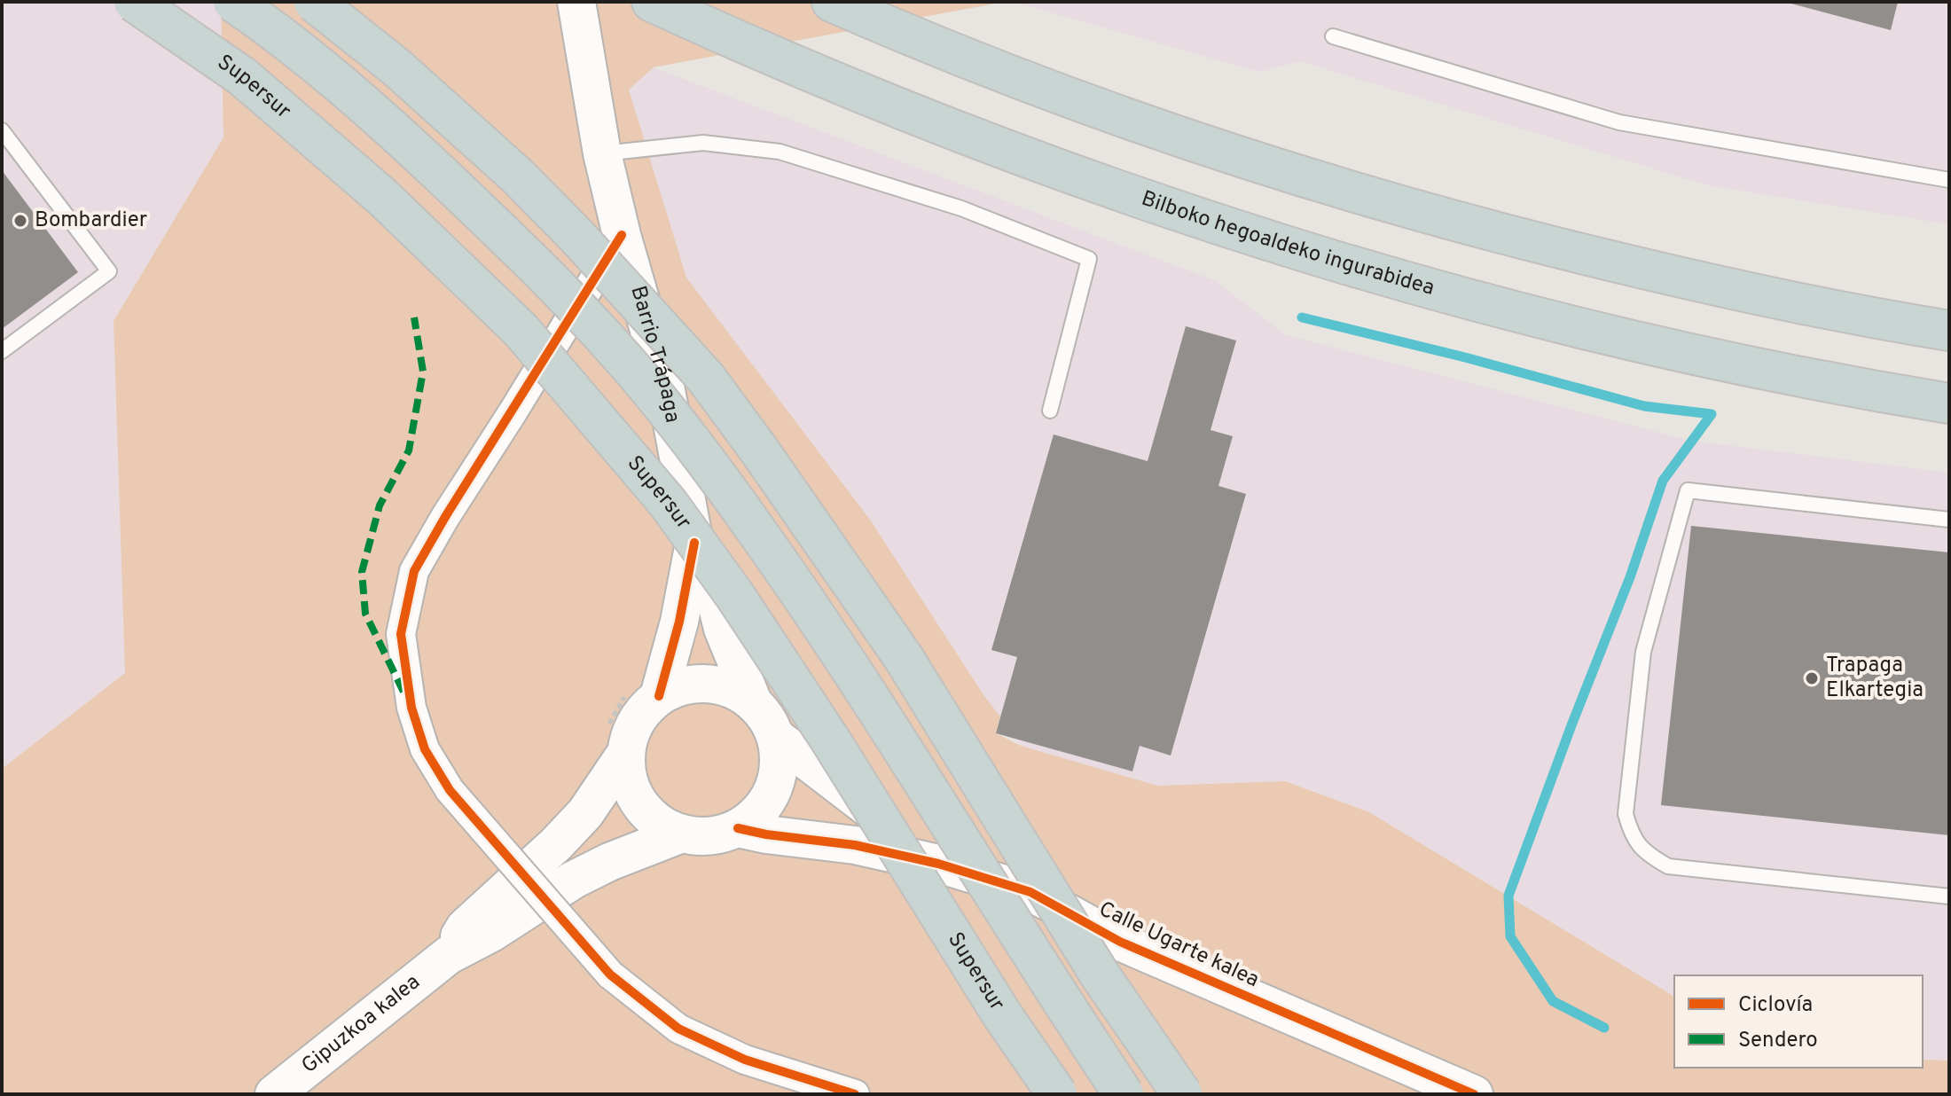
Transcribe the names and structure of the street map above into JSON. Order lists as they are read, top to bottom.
{
  "streets": {
    "highway": ["Supersur", "Bilboko hegoaldeko ingurabidea"],
    "street": ["Barrio Trápaga", "Calle Ugarte kalea", "Gipuzkoa kalea"]
  },
  "crossings": [
    ["Barrio Trápaga", "Calle Ugarte kalea"]
  ],
  "places": ["Bombardier", "Trapaga Elkartegia"],
  "legend": ["Ciclovía", "Sendero"]
}
